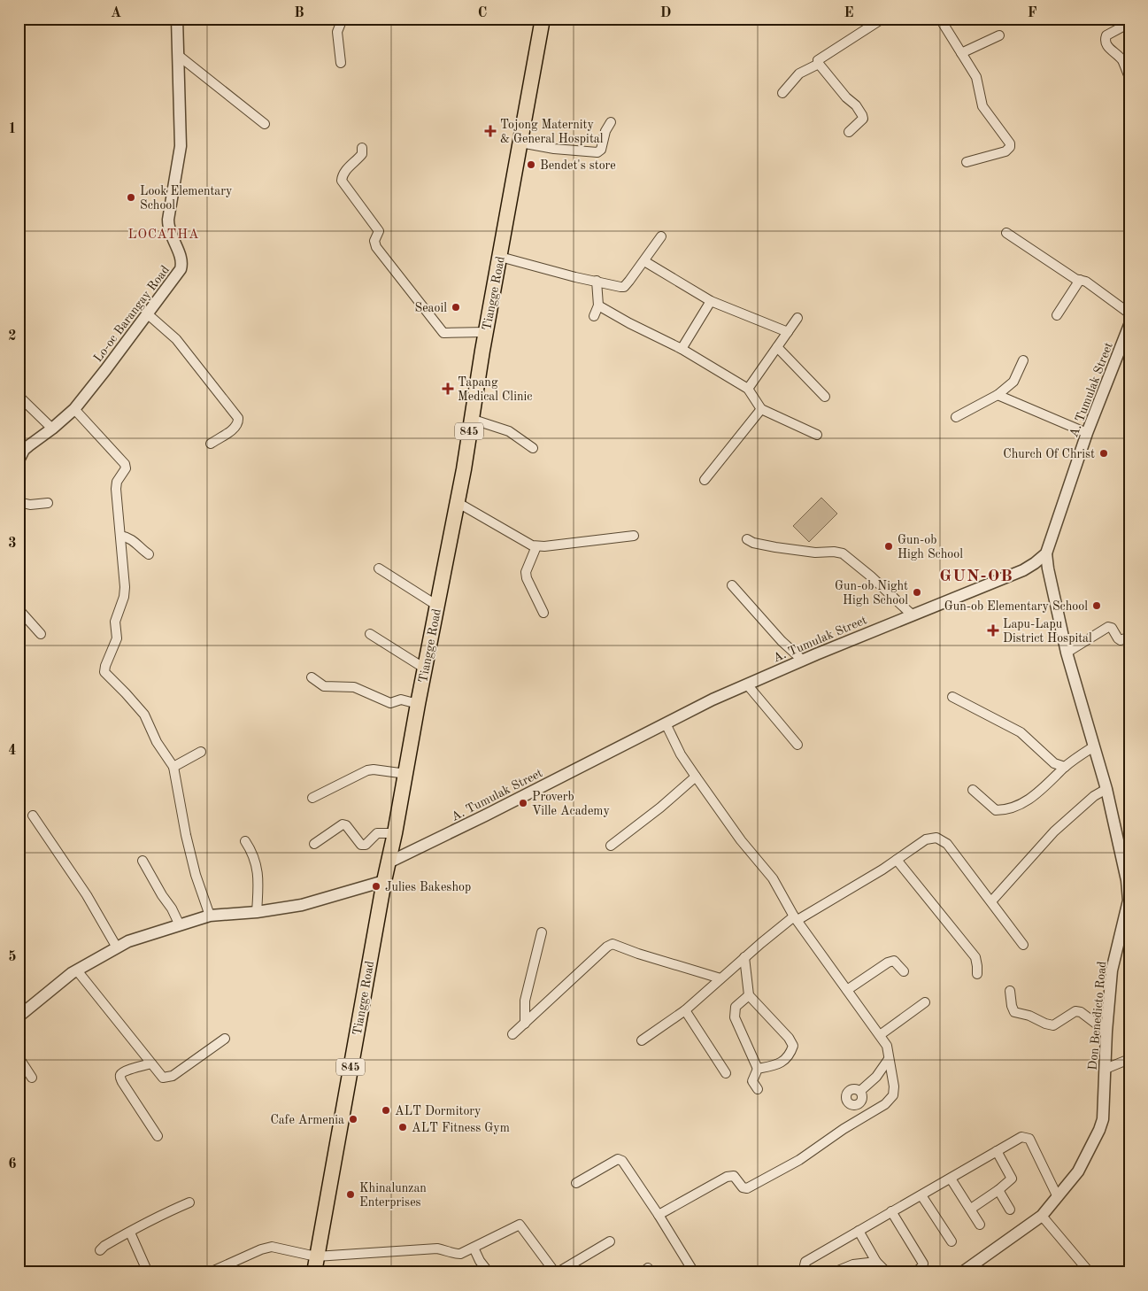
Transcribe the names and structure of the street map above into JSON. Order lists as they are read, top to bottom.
{
  "streets": {
    "main road": ["Tiangge Road", "845"],
    "street": ["Lo-oc Barangay Road", "A. Tumulak Street", "Don Benedicto Road"]
  },
  "crossings": [
    ["Tiangge Road", "A. Tumulak Street"],
    ["A. Tumulak Street", "Don Benedicto Road"]
  ],
  "districts": ["LOCATHA", "GUN-OB"],
  "places": {
    "health": ["Tojong Maternity & General Hospital", "Tapang Medical Clinic", "Lapu-Lapu District Hospital"],
    "other": [
      "Bendet's store",
      "Look Elementary School",
      "Seaoil",
      "Church Of Christ",
      "Gun-ob High School",
      "Gun-ob Night High School",
      "Gun-ob Elementary School",
      "Proverb Ville Academy",
      "Julies Bakeshop",
      "ALT Dormitory",
      "Cafe Armenia",
      "ALT Fitness Gym",
      "Khinalunzan Enterprises"
    ]
  },
  "grid": {
    "columns": [
      "A",
      "B",
      "C",
      "D",
      "E",
      "F"
    ],
    "rows": [
      "1",
      "2",
      "3",
      "4",
      "5",
      "6"
    ]
  }
}
